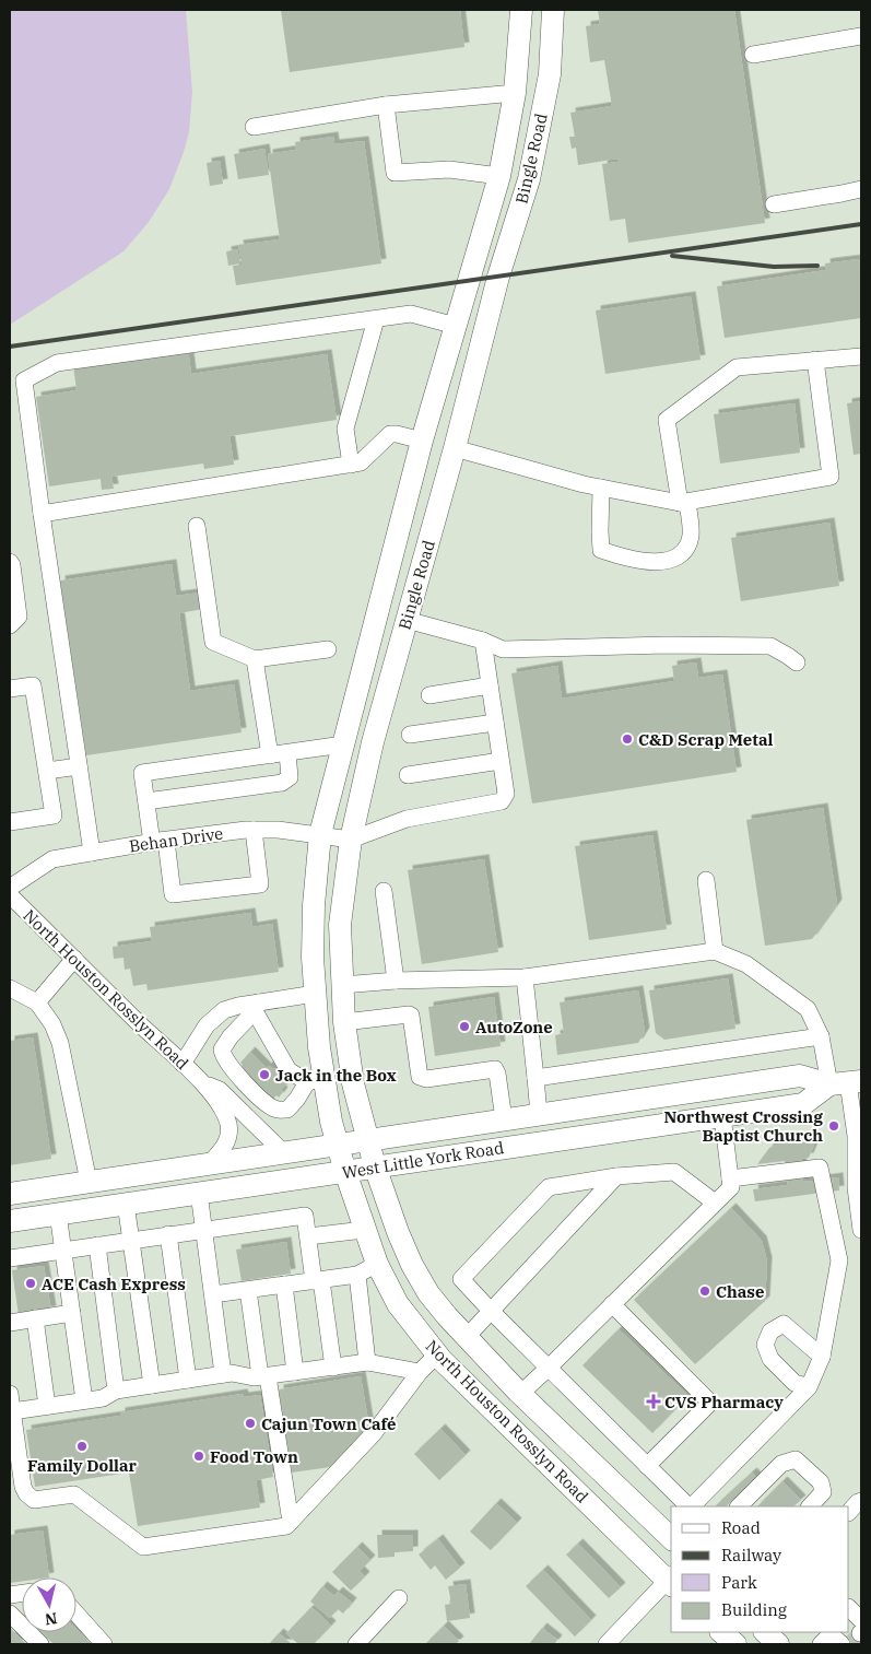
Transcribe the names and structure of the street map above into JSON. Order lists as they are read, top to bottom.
{
  "streets": {
    "main road": ["Bingle Road", "North Houston Rosslyn Road", "West Little York Road"],
    "street": ["Behan Drive"]
  },
  "crossings": [
    ["Bingle Road", "Behan Drive"],
    ["Bingle Road", "North Houston Rosslyn Road"],
    ["Bingle Road", "West Little York Road"],
    ["North Houston Rosslyn Road", "West Little York Road"]
  ],
  "places": {
    "other": [
      "C&D Scrap Metal",
      "AutoZone",
      "Jack in the Box",
      "Northwest Crossing Baptist Church",
      "ACE Cash Express",
      "Chase",
      "Cajun Town Café",
      "Family Dollar",
      "Food Town"
    ],
    "health": ["CVS Pharmacy"]
  },
  "legend": [
    "Road",
    "Railway",
    "Park",
    "Building"
  ],
  "north": "bottom"
}
